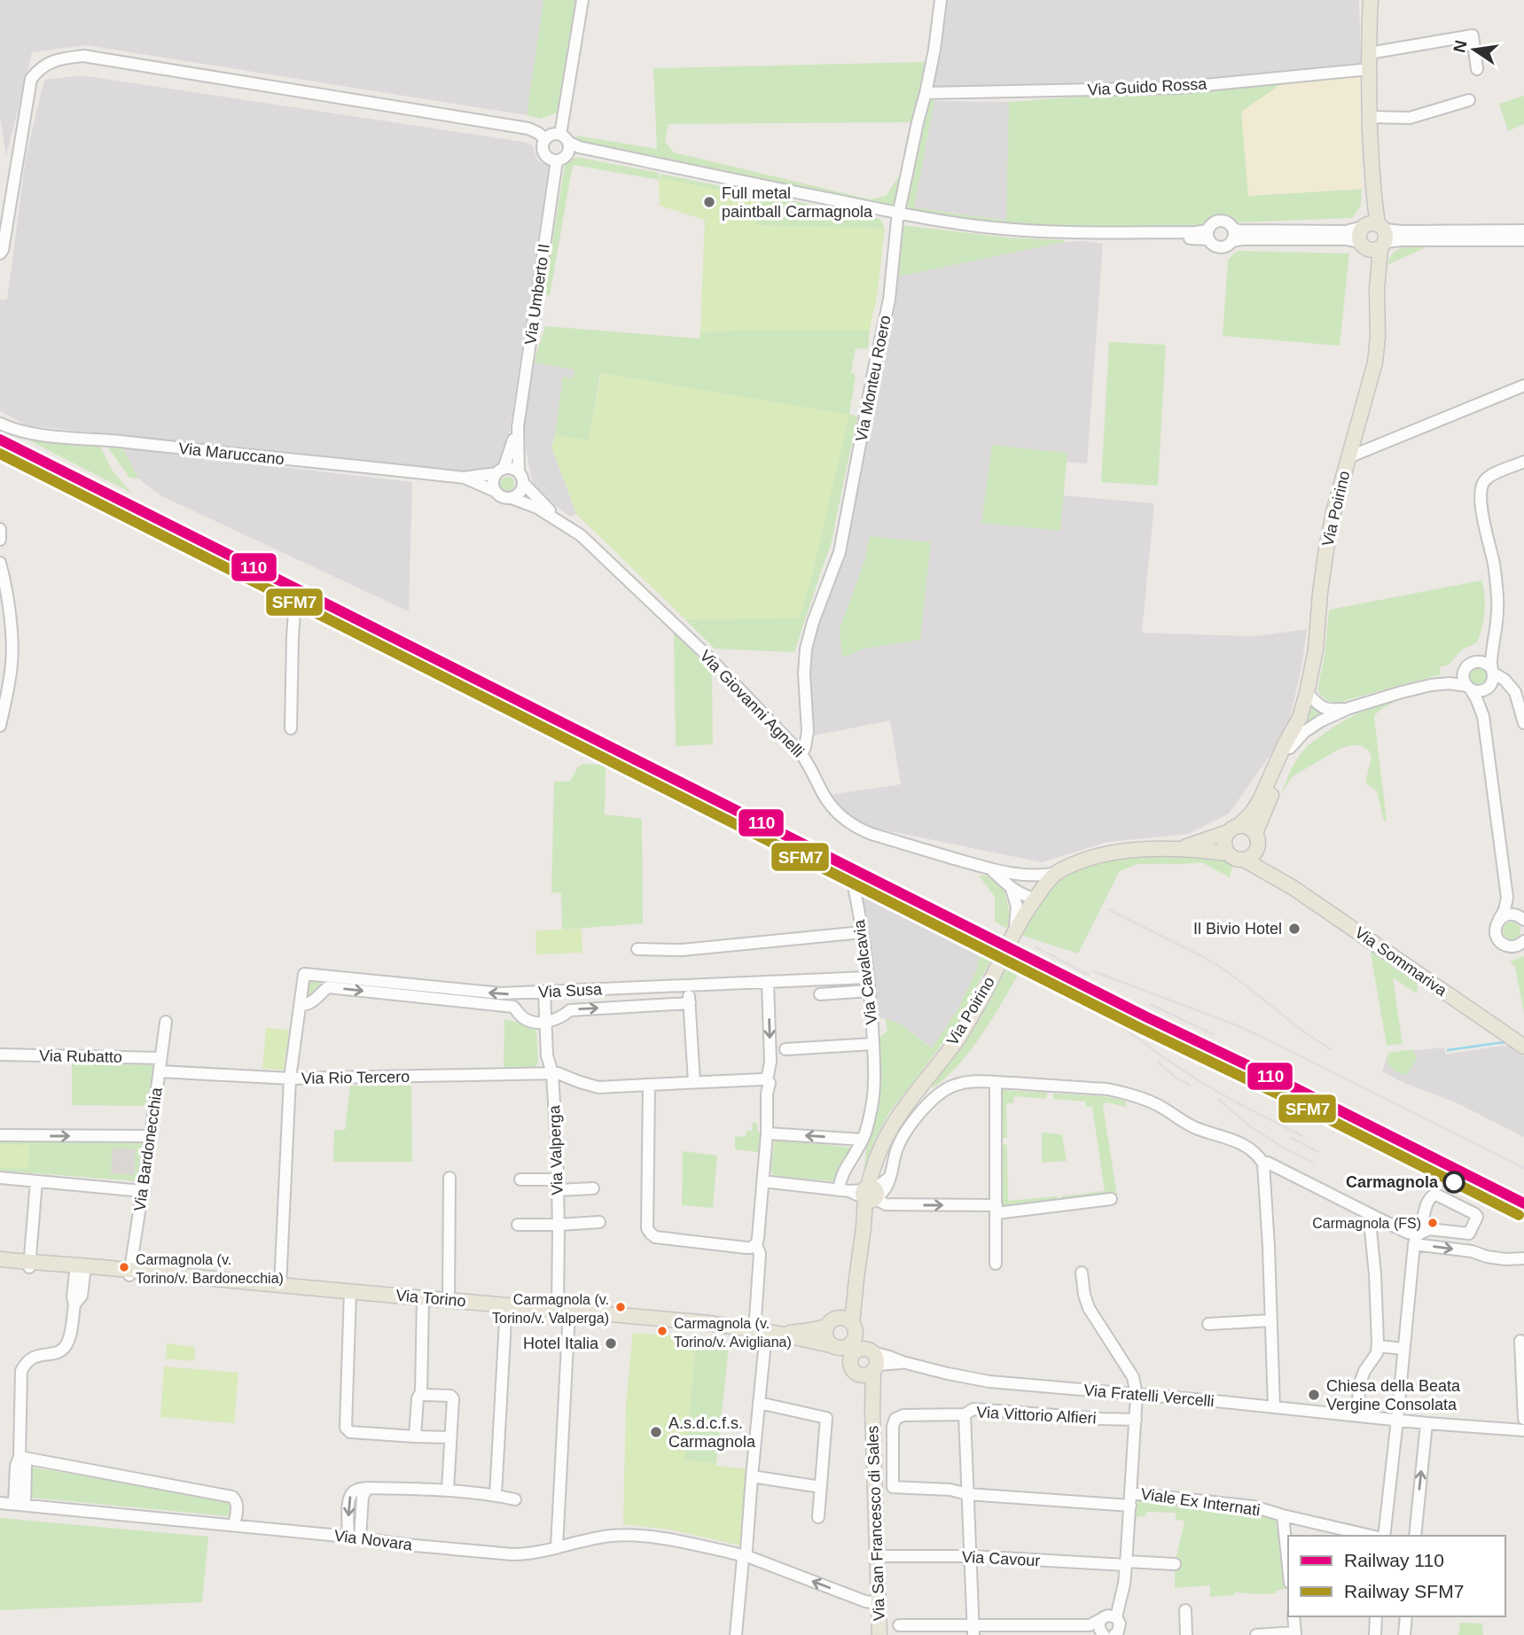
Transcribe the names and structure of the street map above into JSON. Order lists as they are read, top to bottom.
{
  "streets": {
    "main road": [
      "Via Poirino",
      "Via Sommariva",
      "Via Torino",
      "Via San Francesco di Sales"
    ],
    "street": [
      "Via Guido Rossa",
      "Via Umberto II",
      "Via Monteu Roero",
      "Via Maruccano",
      "Via Giovanni Agnelli",
      "Via Cavalcavia",
      "Via Susa",
      "Via Rubatto",
      "Via Rio Tercero",
      "Via Bardonecchia",
      "Via Valperga",
      "Via Fratelli Vercelli",
      "Via Vittorio Alfieri",
      "Viale Ex Internati",
      "Via Novara",
      "Via Cavour"
    ]
  },
  "crossings": [
    ["Via Guido Rossa", "Via Monteu Roero"],
    ["Via Guido Rossa", "Via Poirino"],
    ["Via Umberto II", "Via Maruccano"],
    ["Via Umberto II", "Via Giovanni Agnelli"],
    ["Via Monteu Roero", "Via Giovanni Agnelli"],
    ["Via Maruccano", "Via Giovanni Agnelli"],
    ["Via Poirino", "Via Giovanni Agnelli"],
    ["Via Poirino", "Via Sommariva"],
    ["Via Poirino", "Via Cavalcavia"],
    ["Via Poirino", "Via Fratelli Vercelli"],
    ["Via Poirino", "Via San Francesco di Sales"],
    ["Via Cavalcavia", "Via Susa"],
    ["Via Susa", "Via Rio Tercero"],
    ["Via Susa", "Via Valperga"],
    ["Via Susa", "Via Torino"],
    ["Via Rubatto", "Via Bardonecchia"],
    ["Via Rio Tercero", "Via Bardonecchia"],
    ["Via Rio Tercero", "Via Valperga"],
    ["Via Bardonecchia", "Via Torino"],
    ["Via Valperga", "Via Torino"],
    ["Via Valperga", "Via Novara"],
    ["Via Fratelli Vercelli", "Via San Francesco di Sales"],
    ["Via San Francesco di Sales", "Via Novara"],
    ["Via San Francesco di Sales", "Via Cavour"]
  ],
  "places": [
    "Full metal paintball Carmagnola",
    "Il Bivio Hotel",
    "Carmagnola",
    "Carmagnola (FS)",
    "Carmagnola (v. Torino/v. Bardonecchia)",
    "Carmagnola (v. Torino/v. Valperga)",
    "Carmagnola (v. Torino/v. Avigliana)",
    "Hotel Italia",
    "Chiesa della Beata Vergine Consolata",
    "A.s.d.c.f.s. Carmagnola"
  ],
  "lines": ["rail line 110", "rail line SFM7"],
  "legend": ["Railway 110", "Railway SFM7"],
  "north": "left"
}
